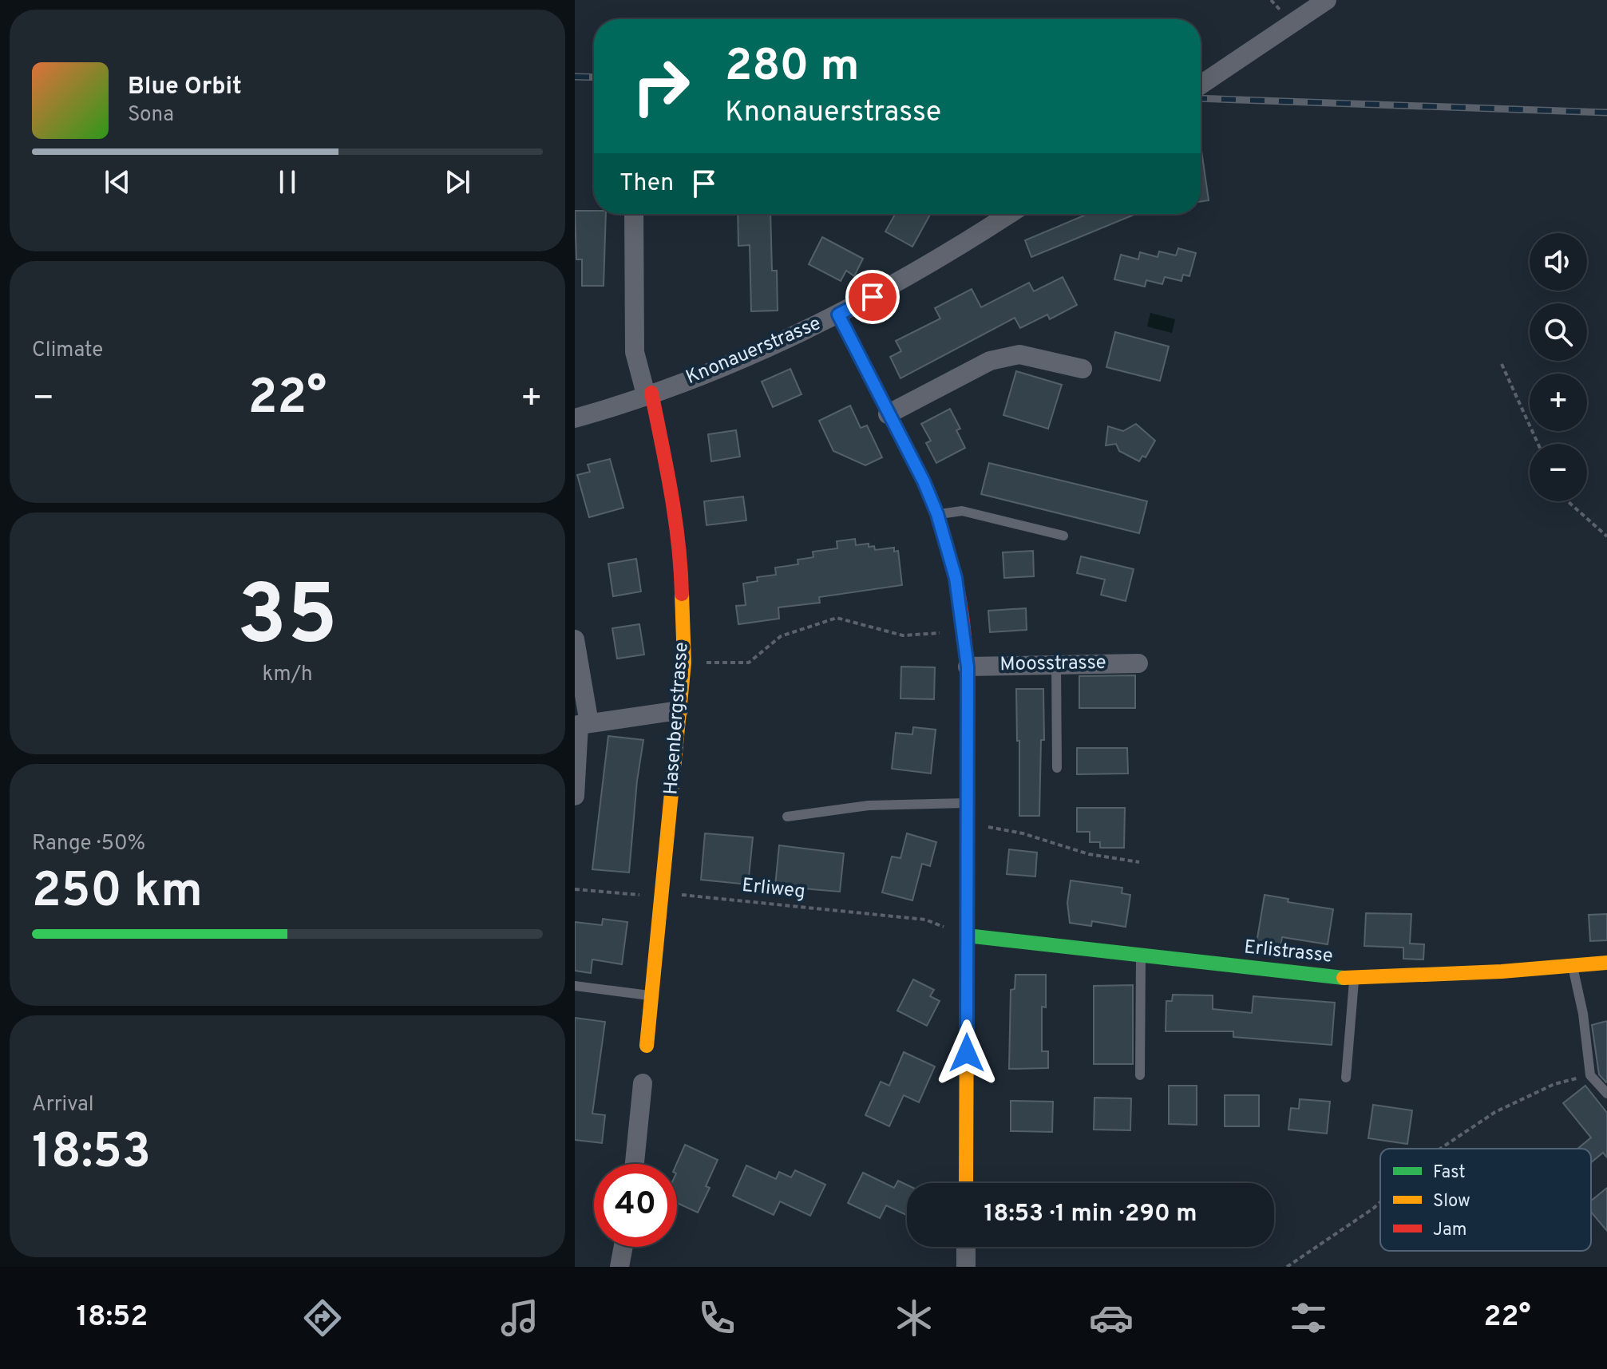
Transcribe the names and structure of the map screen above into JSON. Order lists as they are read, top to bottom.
{
  "streets": {
    "street": [
      "Knonauerstrasse",
      "Moosstrasse",
      "Hasenbergstrasse",
      "Erlistrasse"
    ],
    "path": ["Erliweg"]
  },
  "crossings": [
    ["Knonauerstrasse", "Hasenbergstrasse"],
    ["Hasenbergstrasse", "Erliweg"],
    ["Erliweg", "Erlistrasse"]
  ],
  "legend": ["Fast", "Slow", "Jam"],
  "page": {
    "turn": ["280 m", "Knonauerstrasse"],
    "song": ["Blue Orbit", "Sona"],
    "then": "Then",
    "map_buttons": ["+", "−"],
    "tile": [
      "Climate",
      ["35", "km/h"],
      ["Range · 50%", "250 km"],
      ["Arrival", "18:53"]
    ],
    "heat": ["−", "22°", "+"],
    "limit": "40",
    "trip": "18:53 · 1 min · 290 m",
    "tabs": ["18:52", "22°"]
  }
}
